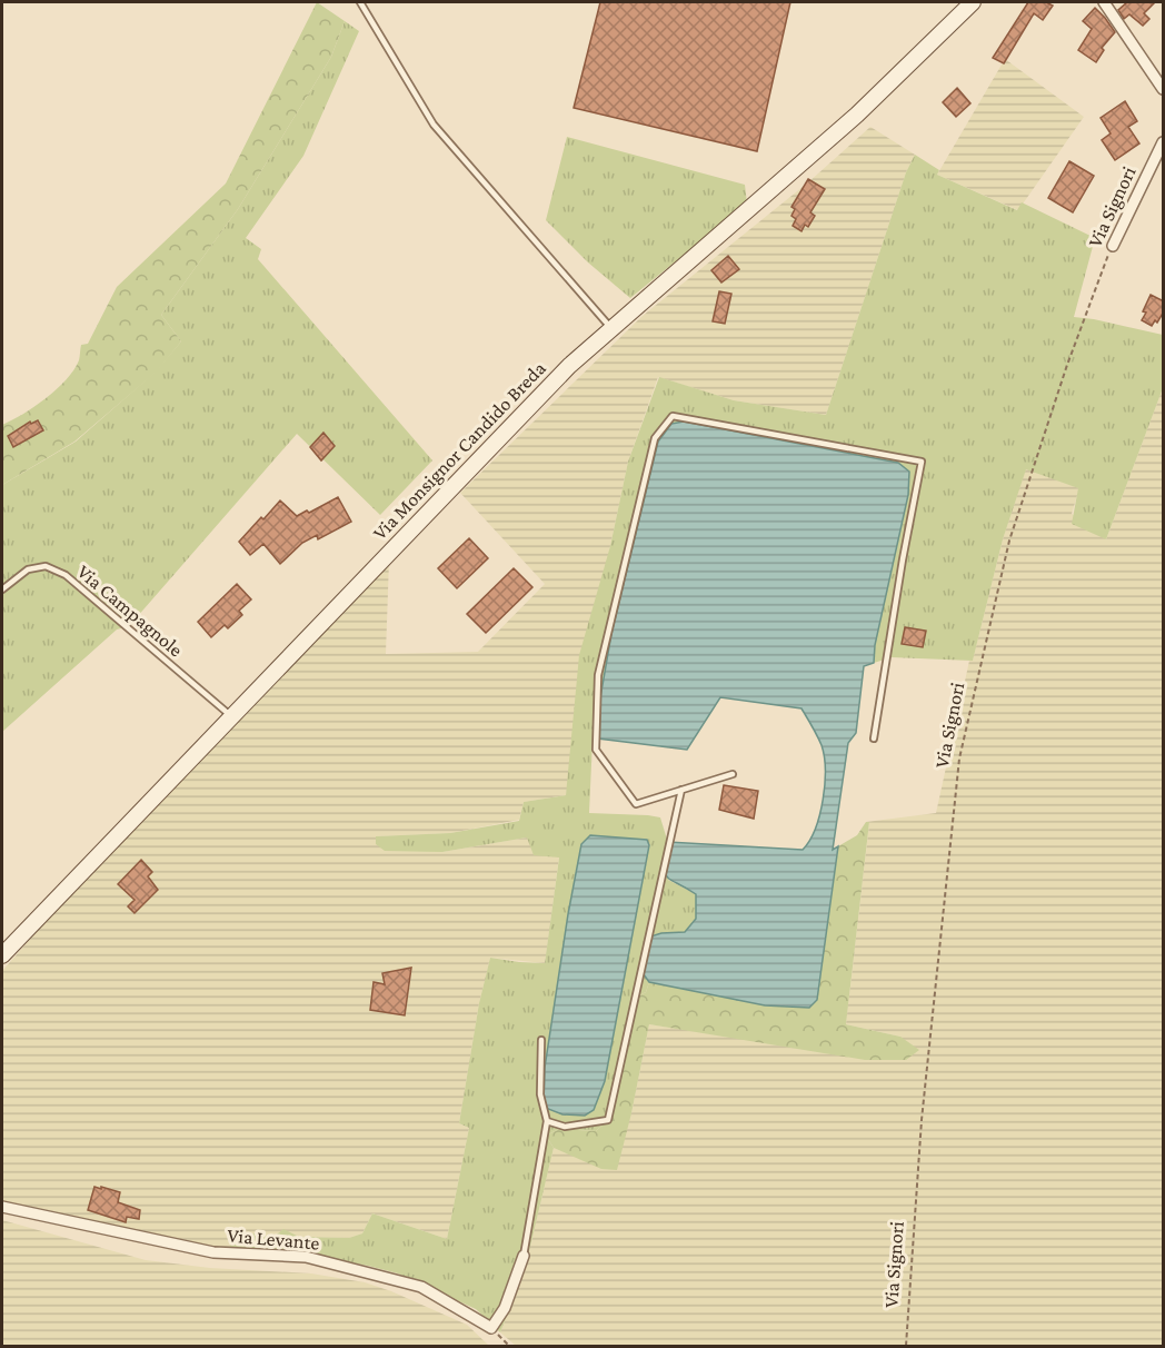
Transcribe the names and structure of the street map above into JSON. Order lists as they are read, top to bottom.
{
  "streets": {
    "main road": ["Via Monsignor Candido Breda"],
    "street": ["Via Signori", "Via Levante"],
    "lane": ["Via Campagnole"]
  },
  "crossings": [
    ["Via Monsignor Candido Breda", "Via Campagnole"]
  ]
}
